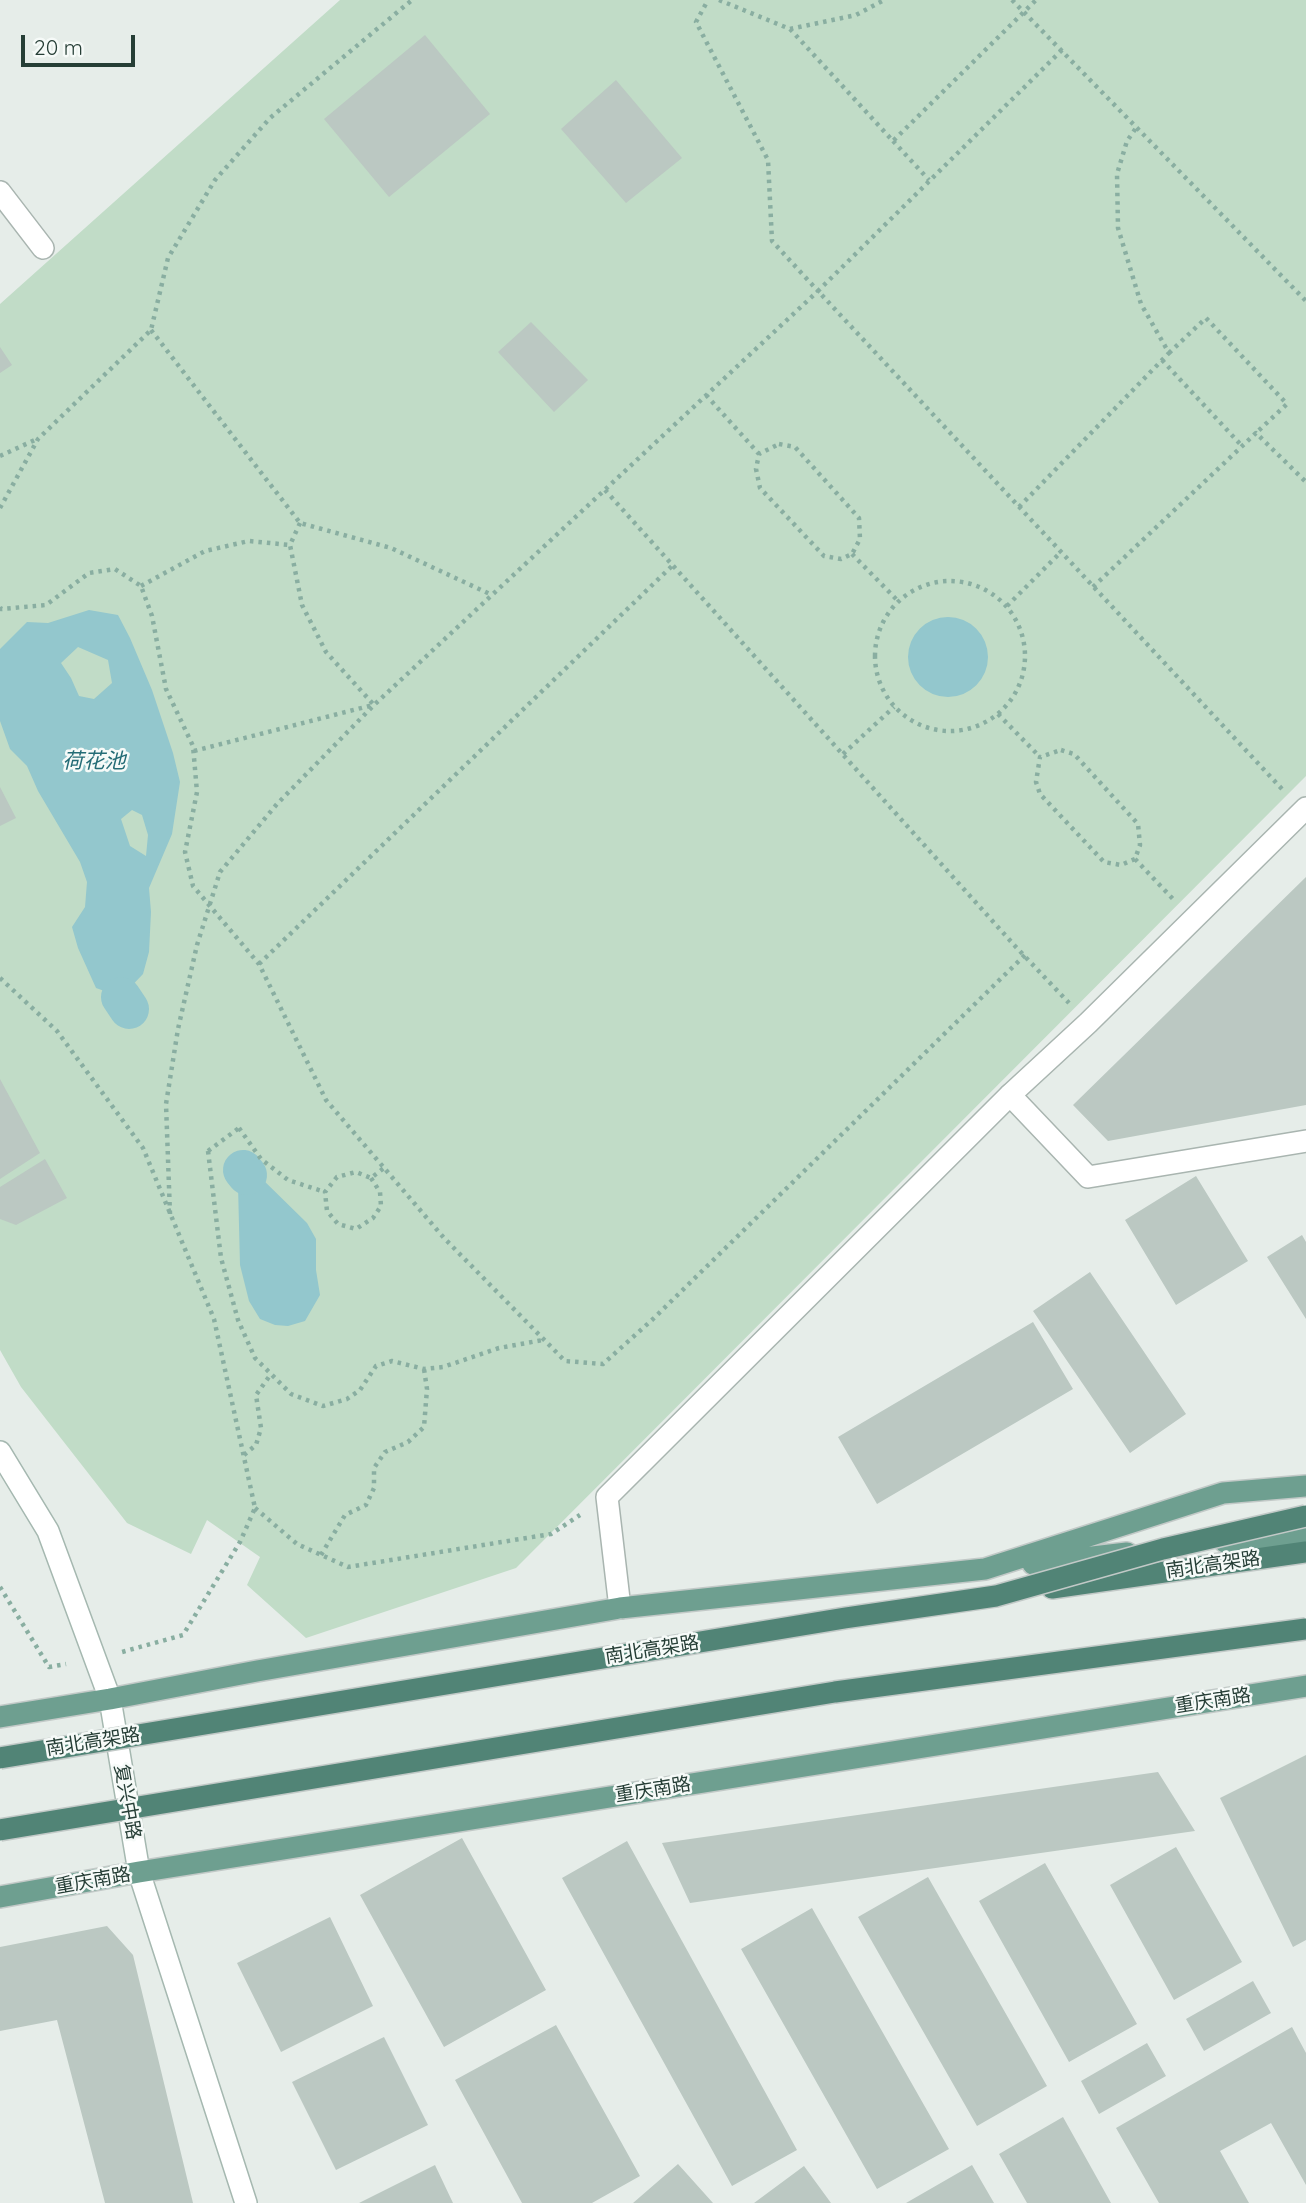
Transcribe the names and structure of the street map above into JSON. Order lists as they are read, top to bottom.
{
  "streets": {
    "highway": ["南北高架路"],
    "main road": ["重庆南路"],
    "street": ["复兴中路"]
  },
  "crossings": [
    ["重庆南路", "复兴中路"]
  ],
  "water": ["荷花池"],
  "scale_bar": "20 m"
}
